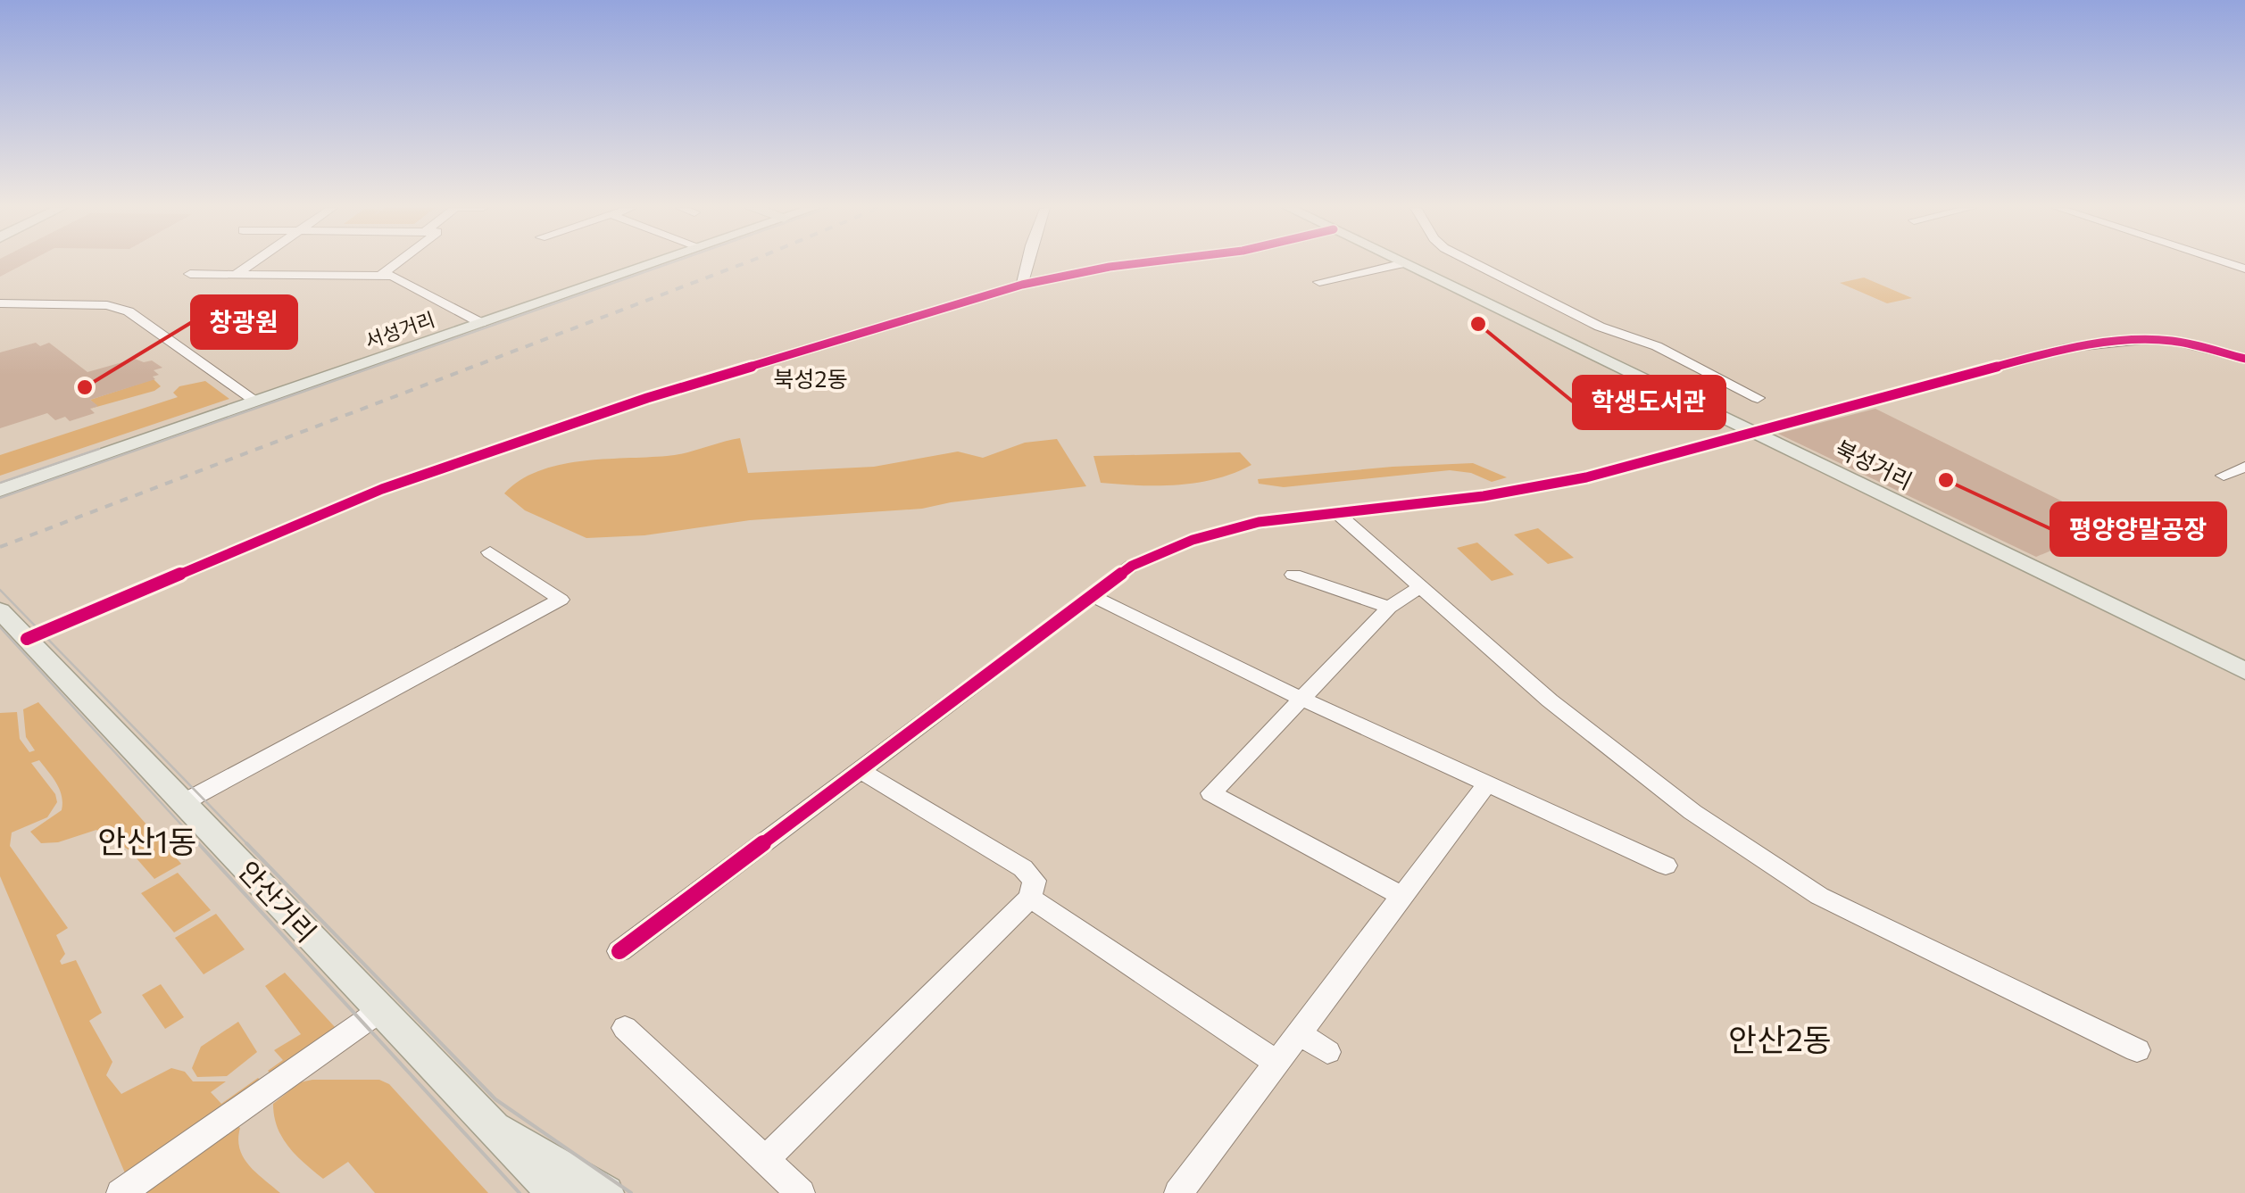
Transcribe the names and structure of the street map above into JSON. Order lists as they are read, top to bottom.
{
  "streets": {
    "main road": ["서성거리", "북성거리", "안산거리"]
  },
  "districts": ["북성2동", "안산1동", "안산2동"],
  "places": ["학생도서관", "창광원", "평양양말공장"]
}
